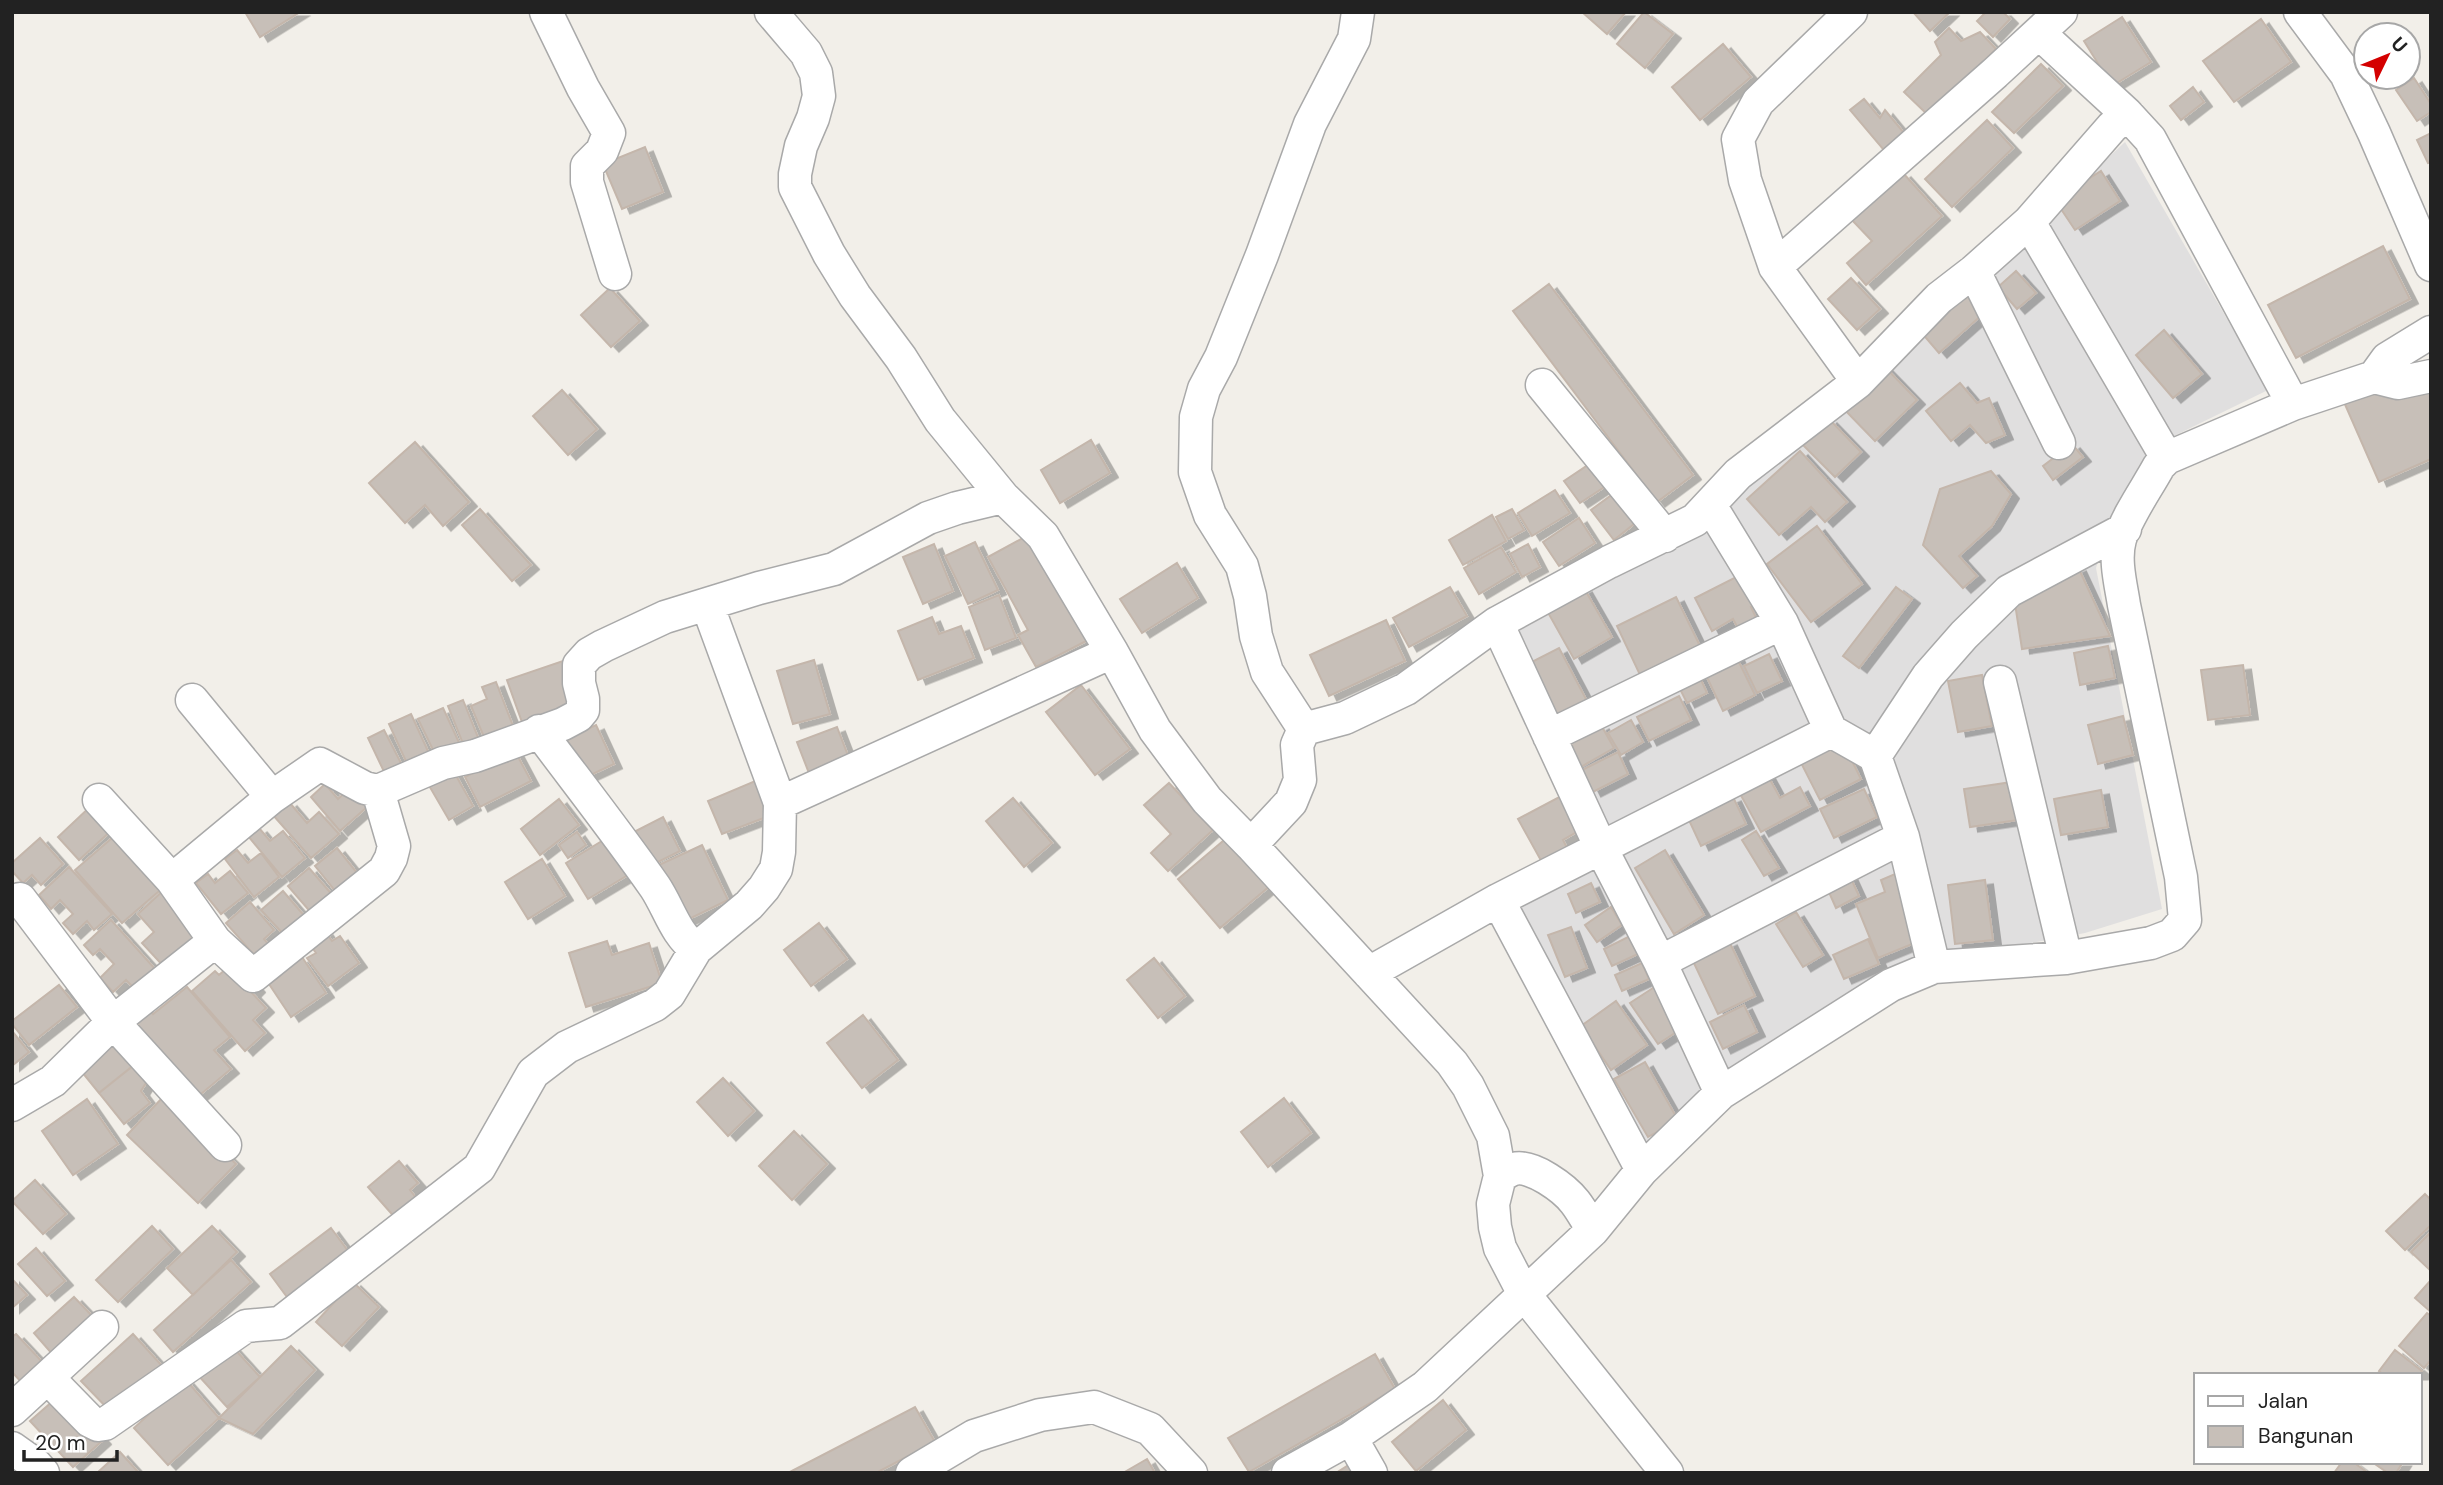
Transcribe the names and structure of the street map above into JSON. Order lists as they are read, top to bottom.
{
  "legend": ["Jalan", "Bangunan"],
  "scale_bar": "20 m",
  "north": "top right"
}
